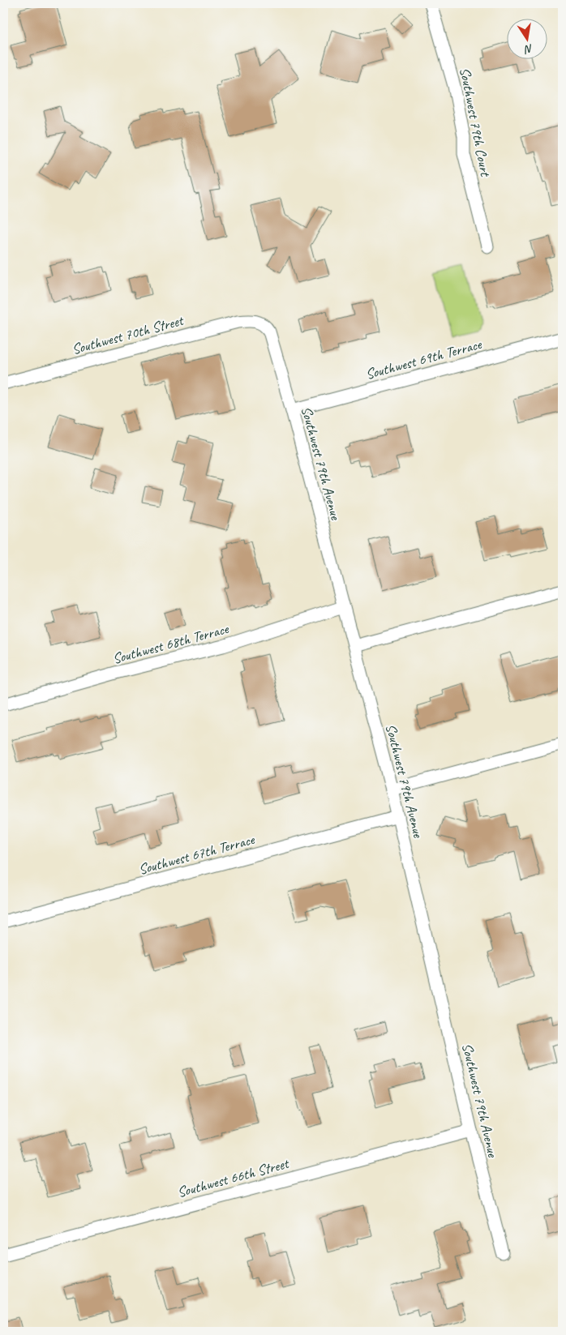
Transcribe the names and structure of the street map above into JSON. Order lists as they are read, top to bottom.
{
  "streets": {
    "street": [
      "Southwest 79th Court",
      "Southwest 70th Street",
      "Southwest 69th Terrace",
      "Southwest 79th Avenue",
      "Southwest 68th Terrace",
      "Southwest 67th Terrace",
      "Southwest 66th Street"
    ]
  },
  "crossings": [
    ["Southwest 70th Street", "Southwest 79th Avenue"],
    ["Southwest 69th Terrace", "Southwest 79th Avenue"],
    ["Southwest 79th Avenue", "Southwest 68th Terrace"],
    ["Southwest 79th Avenue", "Southwest 67th Terrace"],
    ["Southwest 79th Avenue", "Southwest 66th Street"]
  ],
  "north": "bottom"
}
